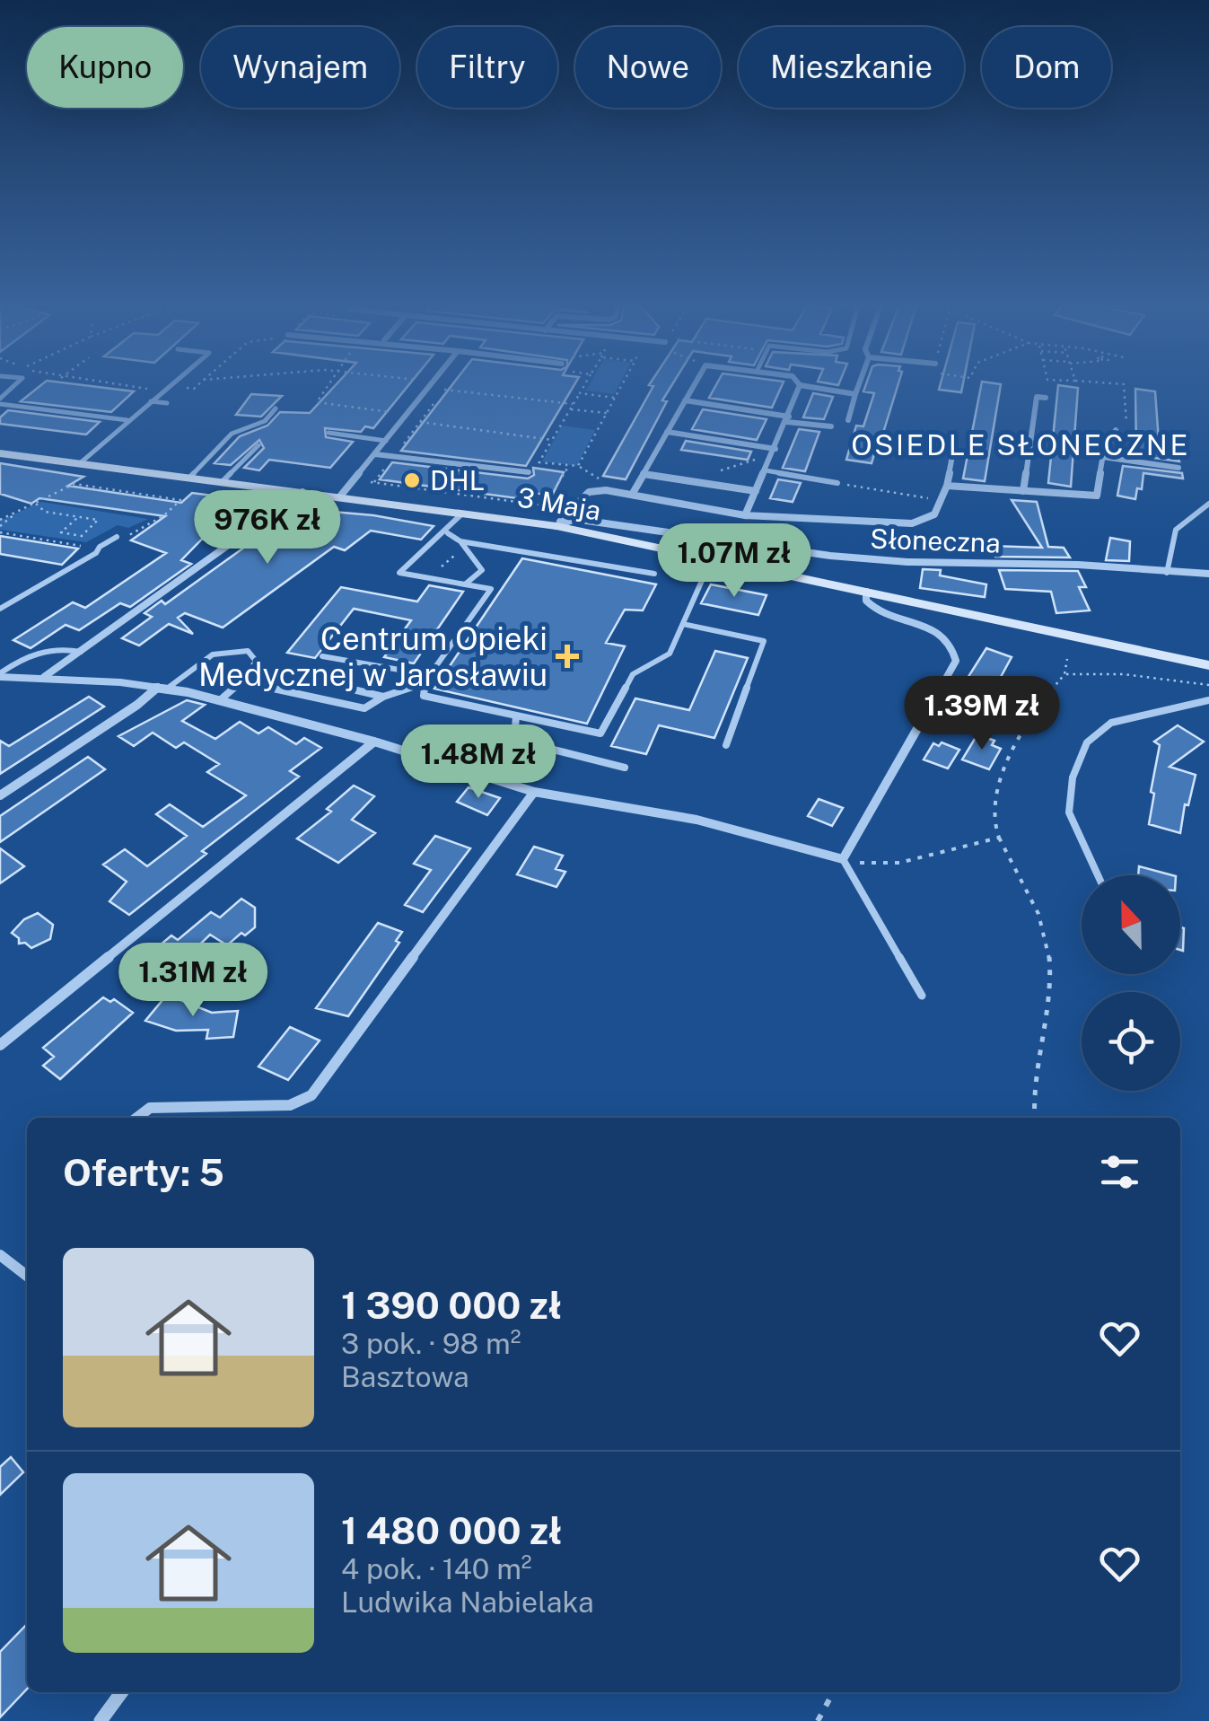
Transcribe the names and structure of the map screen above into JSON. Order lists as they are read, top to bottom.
{
  "streets": {
    "street": ["3 Maja", "Słoneczna"]
  },
  "crossings": [
    ["3 Maja", "Słoneczna"]
  ],
  "districts": ["OSIEDLE SŁONECZNE"],
  "places": {
    "other": ["DHL"],
    "health": ["Centrum Opieki Medycznej w Jarosławiu"]
  },
  "north": "top",
  "page": {
    "chip": [
      "Kupno",
      "Wynajem",
      "Filtry",
      "Nowe",
      "Mieszkanie",
      "Dom"
    ],
    "price": [
      "976K zł",
      "1.07M zł",
      "1.39M zł",
      "1.48M zł",
      "1.31M zł"
    ],
    "heading": "Oferty: 5",
    "list": [
      {
        "name": "1 390 000 zł",
        "note": "3 pok. · 98 m² · Basztowa"
      },
      {
        "name": "1 480 000 zł",
        "note": "4 pok. · 140 m² · Ludwika Nabielaka"
      }
    ]
  }
}
